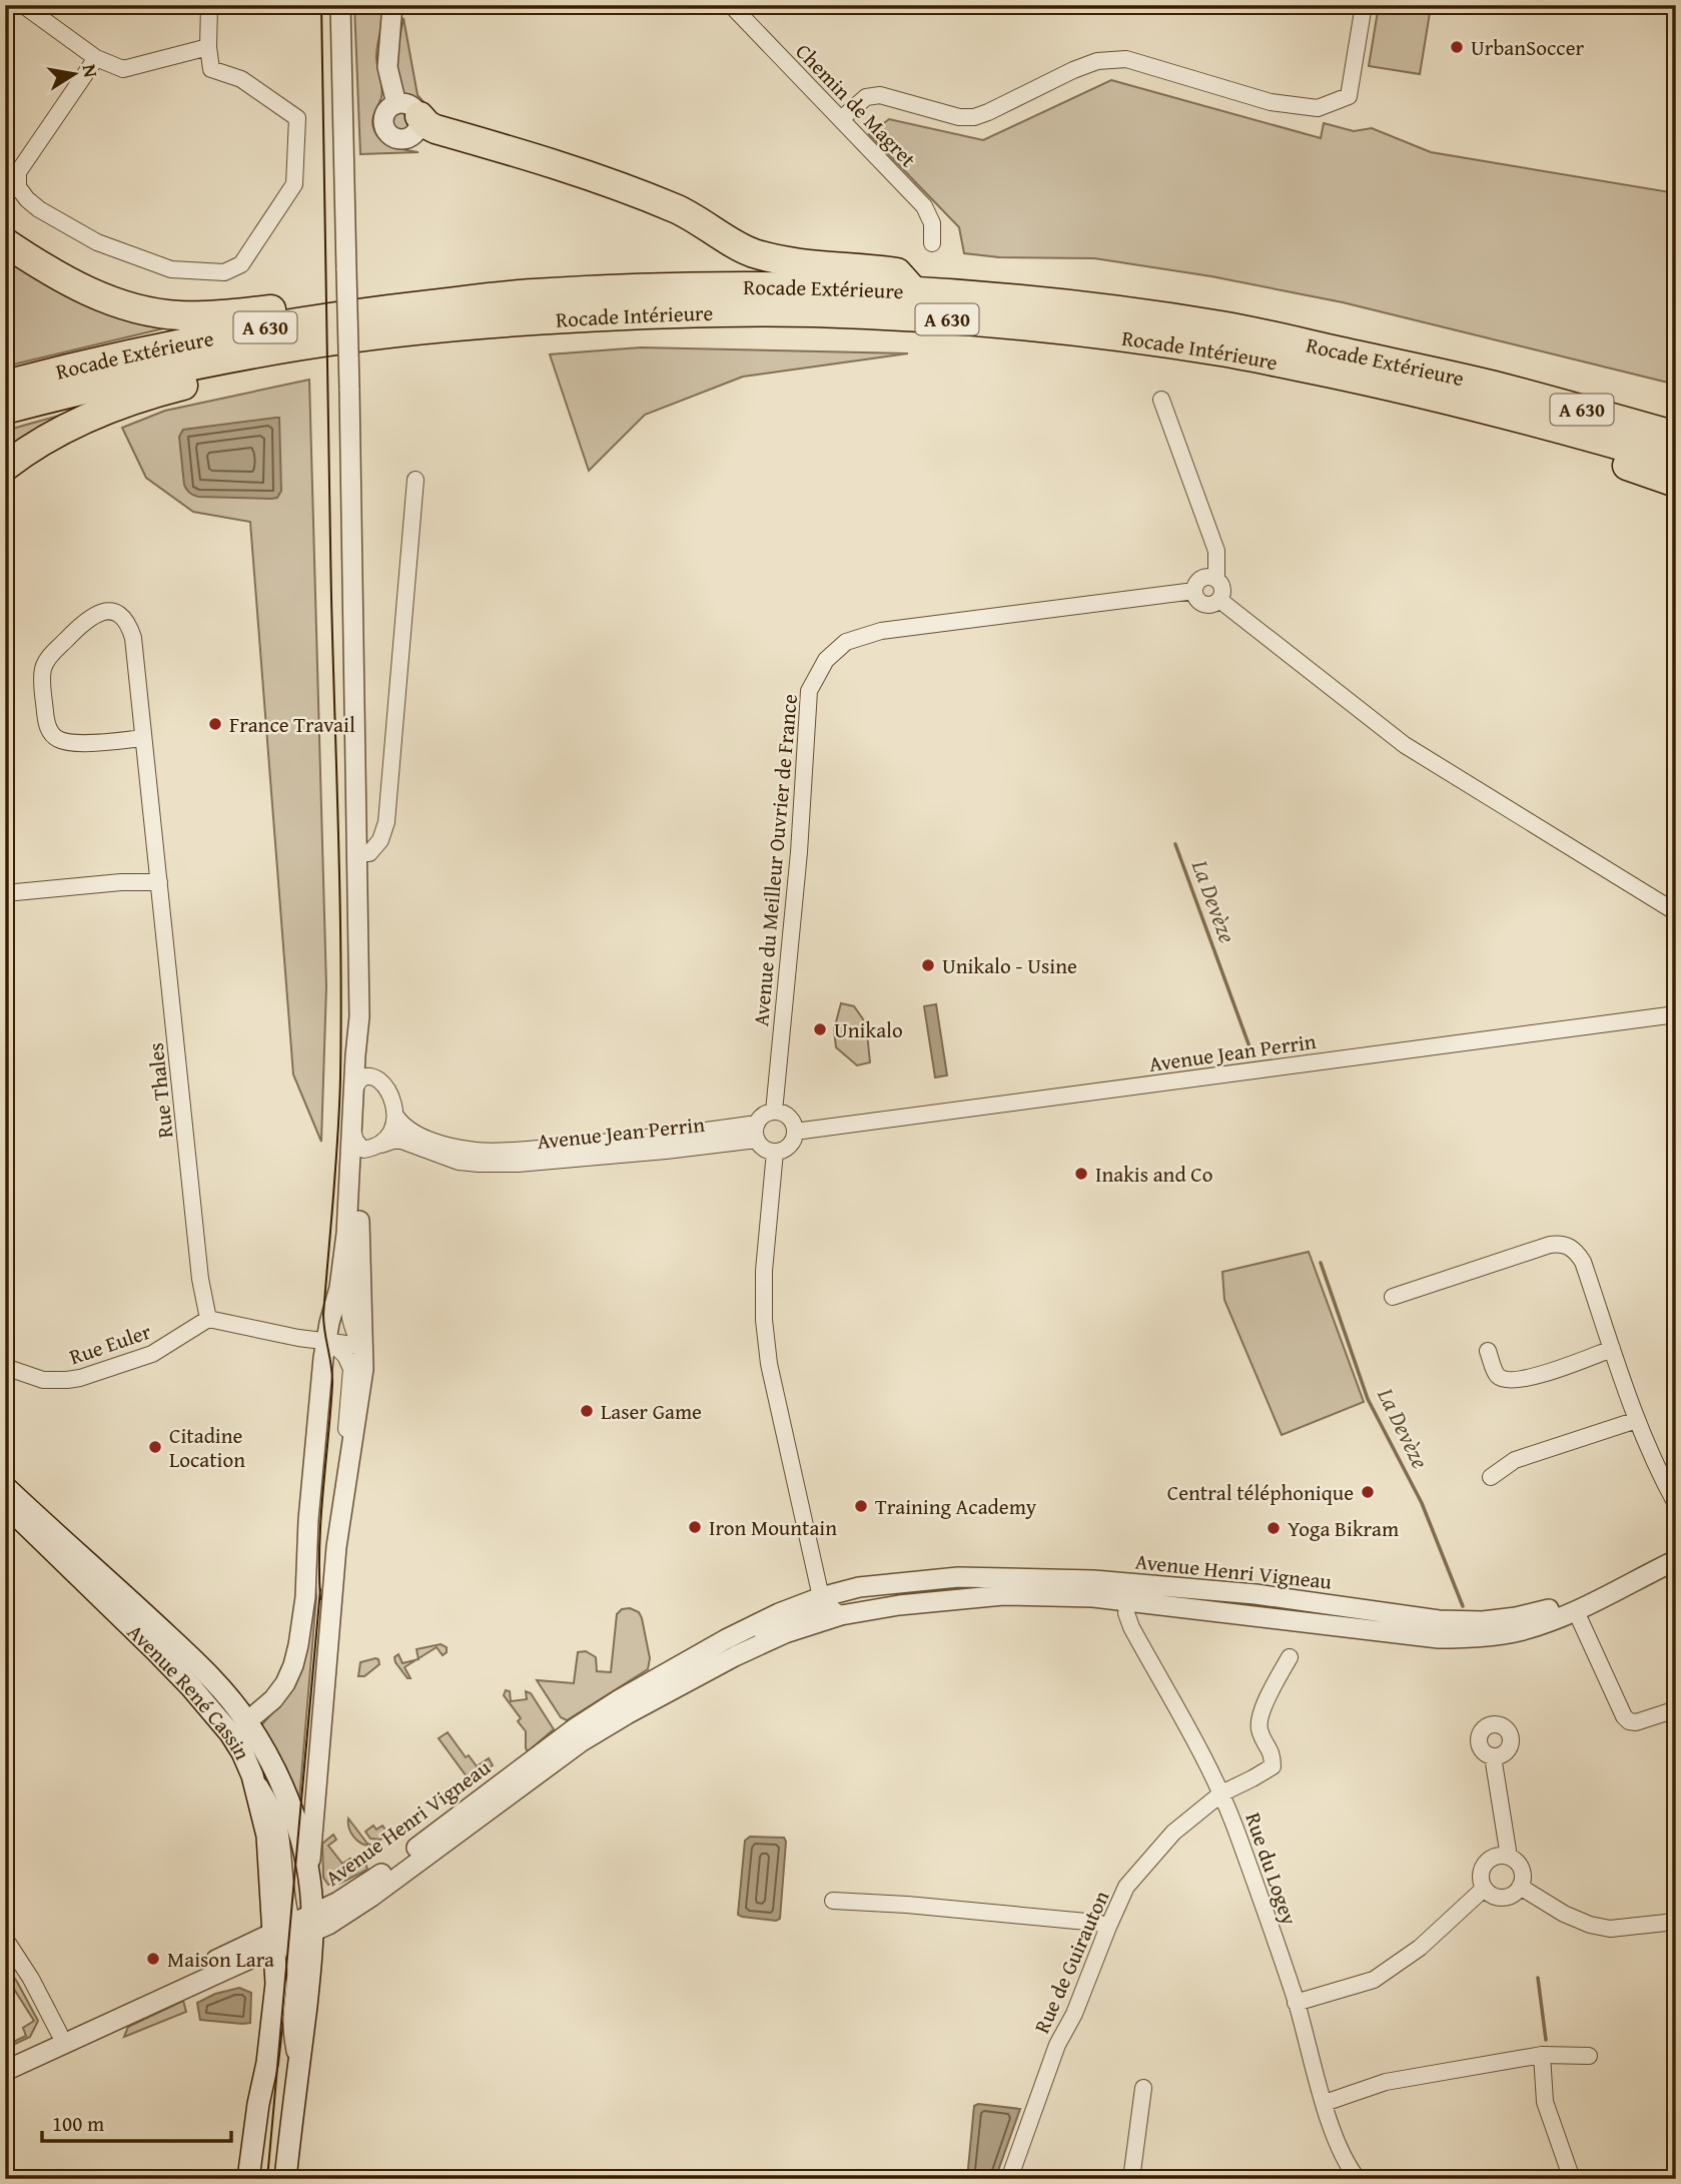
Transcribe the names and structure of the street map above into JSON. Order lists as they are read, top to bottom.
{
  "streets": {
    "highway": ["Rocade Extérieure", "Rocade Intérieure", "A 630"],
    "main road": ["Avenue René Cassin"],
    "street": [
      "Chemin de Magret",
      "Avenue du Meilleur Ouvrier de France",
      "Avenue Jean Perrin",
      "Rue Thales",
      "Rue Euler",
      "Avenue Henri Vigneau",
      "Rue du Logey",
      "Rue de Guirauton"
    ]
  },
  "crossings": [
    ["Avenue du Meilleur Ouvrier de France", "Avenue Jean Perrin"],
    ["Rue Thales", "Rue Euler"],
    ["Avenue Henri Vigneau", "Avenue René Cassin"],
    ["Avenue Henri Vigneau", "Rue du Logey"],
    ["Rue du Logey", "Rue de Guirauton"]
  ],
  "water": ["La Devèze"],
  "places": [
    "UrbanSoccer",
    "France Travail",
    "Unikalo - Usine",
    "Unikalo",
    "Inakis and Co",
    "Laser Game",
    "Citadine Location",
    "Central téléphonique",
    "Training Academy",
    "Iron Mountain",
    "Yoga Bikram",
    "Maison Lara"
  ],
  "scale_bar": "100 m",
  "north": "right"
}
